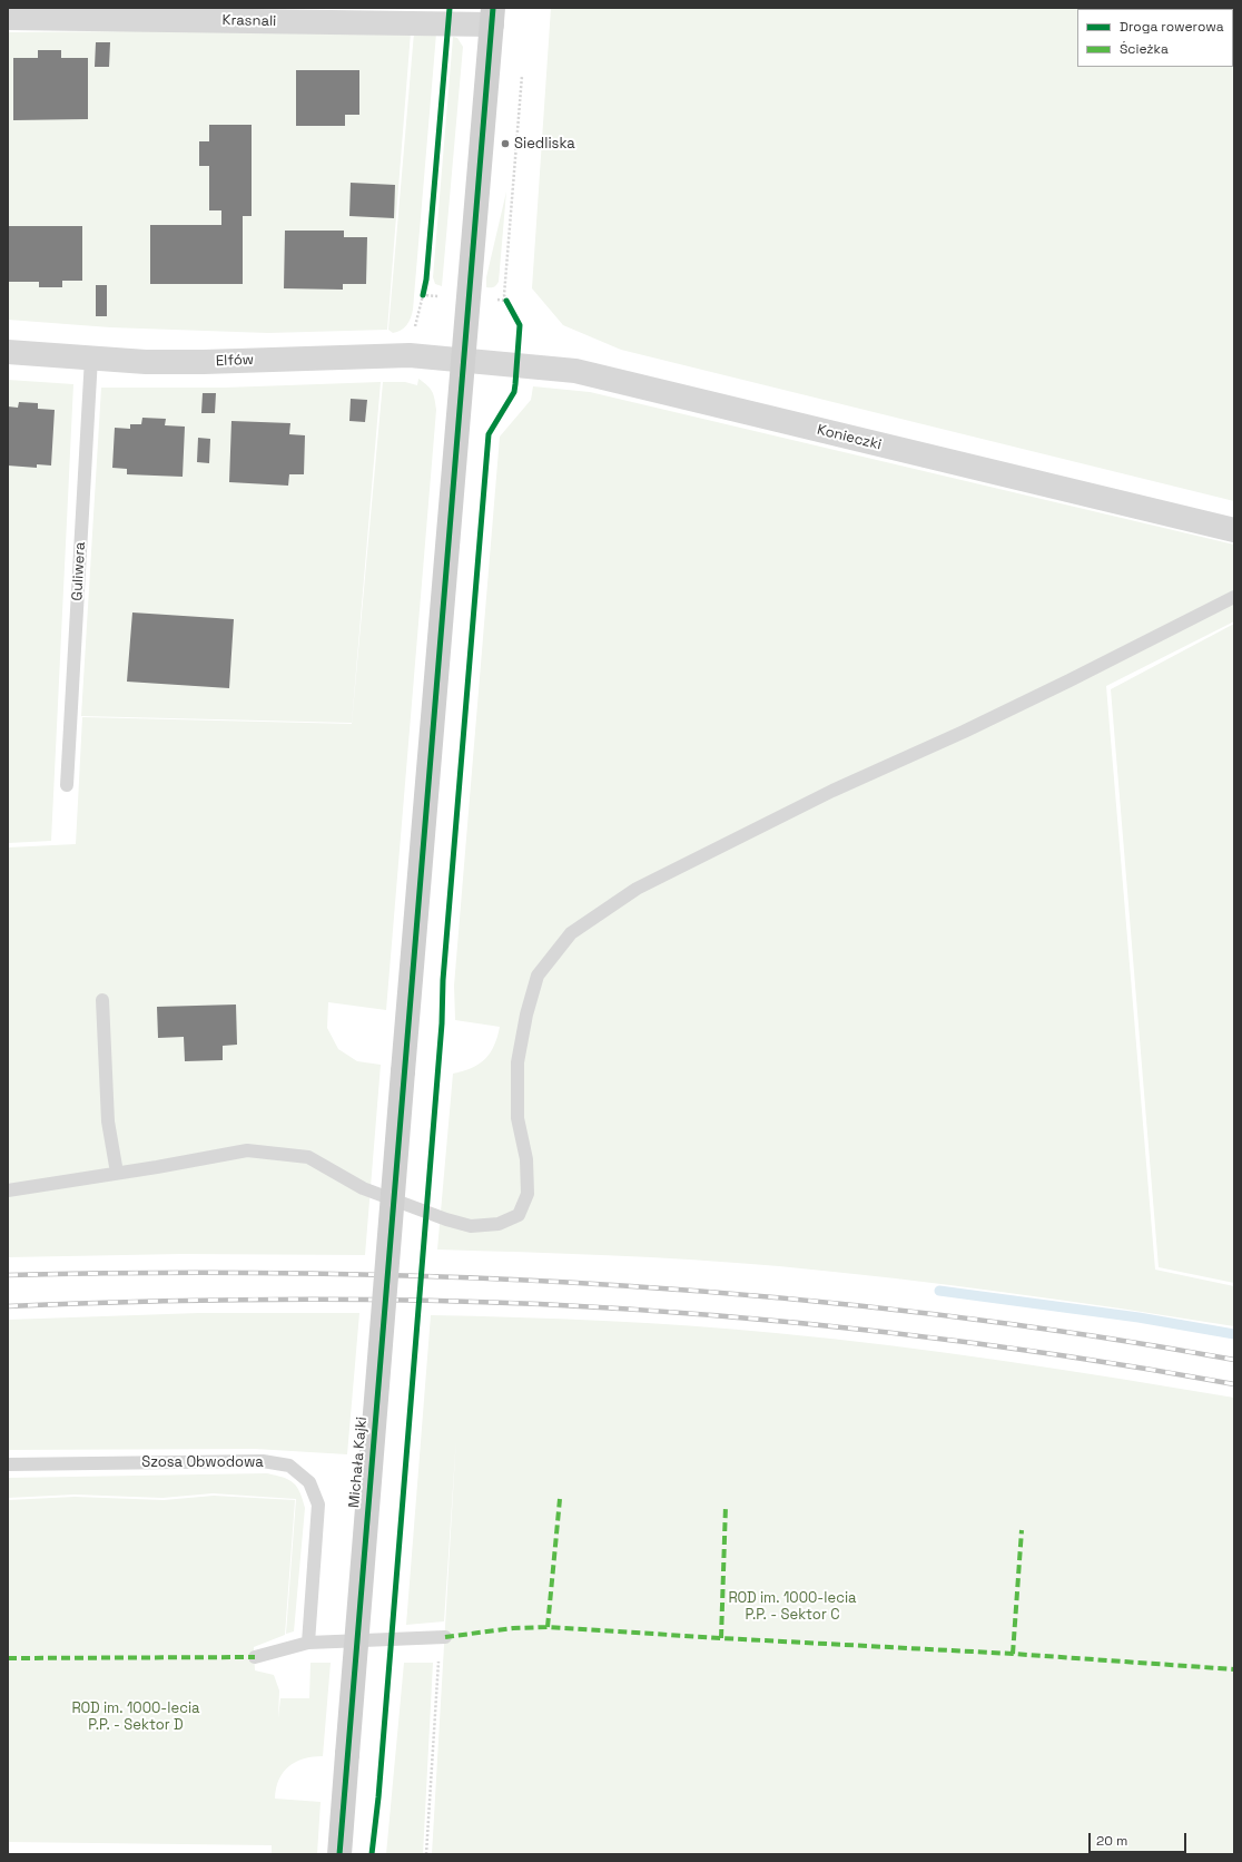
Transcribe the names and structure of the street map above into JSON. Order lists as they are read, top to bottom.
{
  "streets": {
    "street": [
      "Krasnali",
      "Elfów",
      "Konieczki",
      "Michała Kajki"
    ],
    "lane": ["Guliwera", "Szosa Obwodowa"]
  },
  "crossings": [
    ["Krasnali", "Michała Kajki"],
    ["Elfów", "Konieczki"],
    ["Elfów", "Guliwera"],
    ["Elfów", "Michała Kajki"],
    ["Konieczki", "Michała Kajki"]
  ],
  "parks": ["ROD im. 1000-lecia P.P. - Sektor C", "ROD im. 1000-lecia P.P. - Sektor D"],
  "places": ["Siedliska"],
  "legend": ["Droga rowerowa", "Ścieżka"],
  "scale_bar": "20 m"
}
